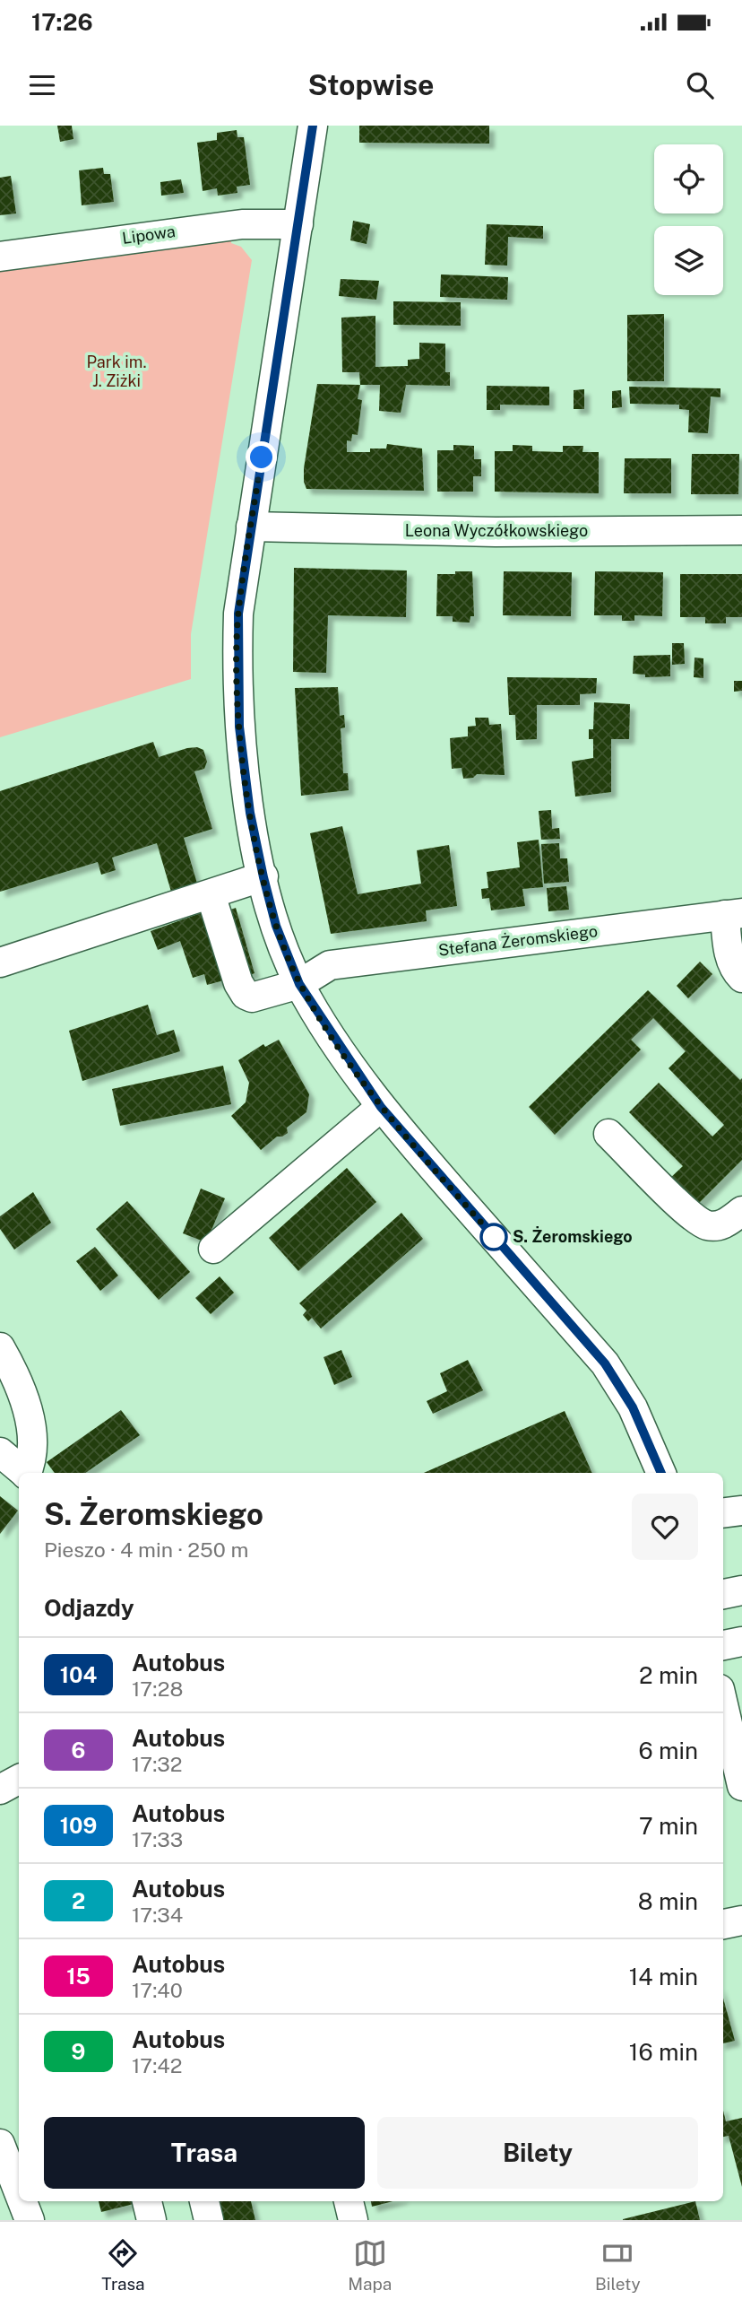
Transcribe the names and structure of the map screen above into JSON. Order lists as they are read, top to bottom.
{
  "streets": {
    "street": ["Lipowa", "Leona Wyczółkowskiego", "Stefana Żeromskiego"]
  },
  "parks": ["Park im. J. Ziżki"],
  "places": ["S. Żeromskiego"],
  "lines": ["bus line 104"],
  "page": {
    "status": "17:26",
    "header": "Stopwise",
    "heading": [
      ["S. Żeromskiego", "Pieszo · 4 min · 250 m"],
      "Odjazdy"
    ],
    "list": [
      {
        "mark": "104",
        "name": "Autobus",
        "note": "17:28",
        "value": "2 min"
      },
      {
        "mark": "6",
        "name": "Autobus",
        "note": "17:32",
        "value": "6 min"
      },
      {
        "mark": "109",
        "name": "Autobus",
        "note": "17:33",
        "value": "7 min"
      },
      {
        "mark": "2",
        "name": "Autobus",
        "note": "17:34",
        "value": "8 min"
      },
      {
        "mark": "15",
        "name": "Autobus",
        "note": "17:40",
        "value": "14 min"
      },
      {
        "mark": "9",
        "name": "Autobus",
        "note": "17:42",
        "value": "16 min"
      }
    ],
    "buttons": ["Trasa", "Bilety"],
    "tabs": ["Trasa", "Mapa", "Bilety"]
  }
}
